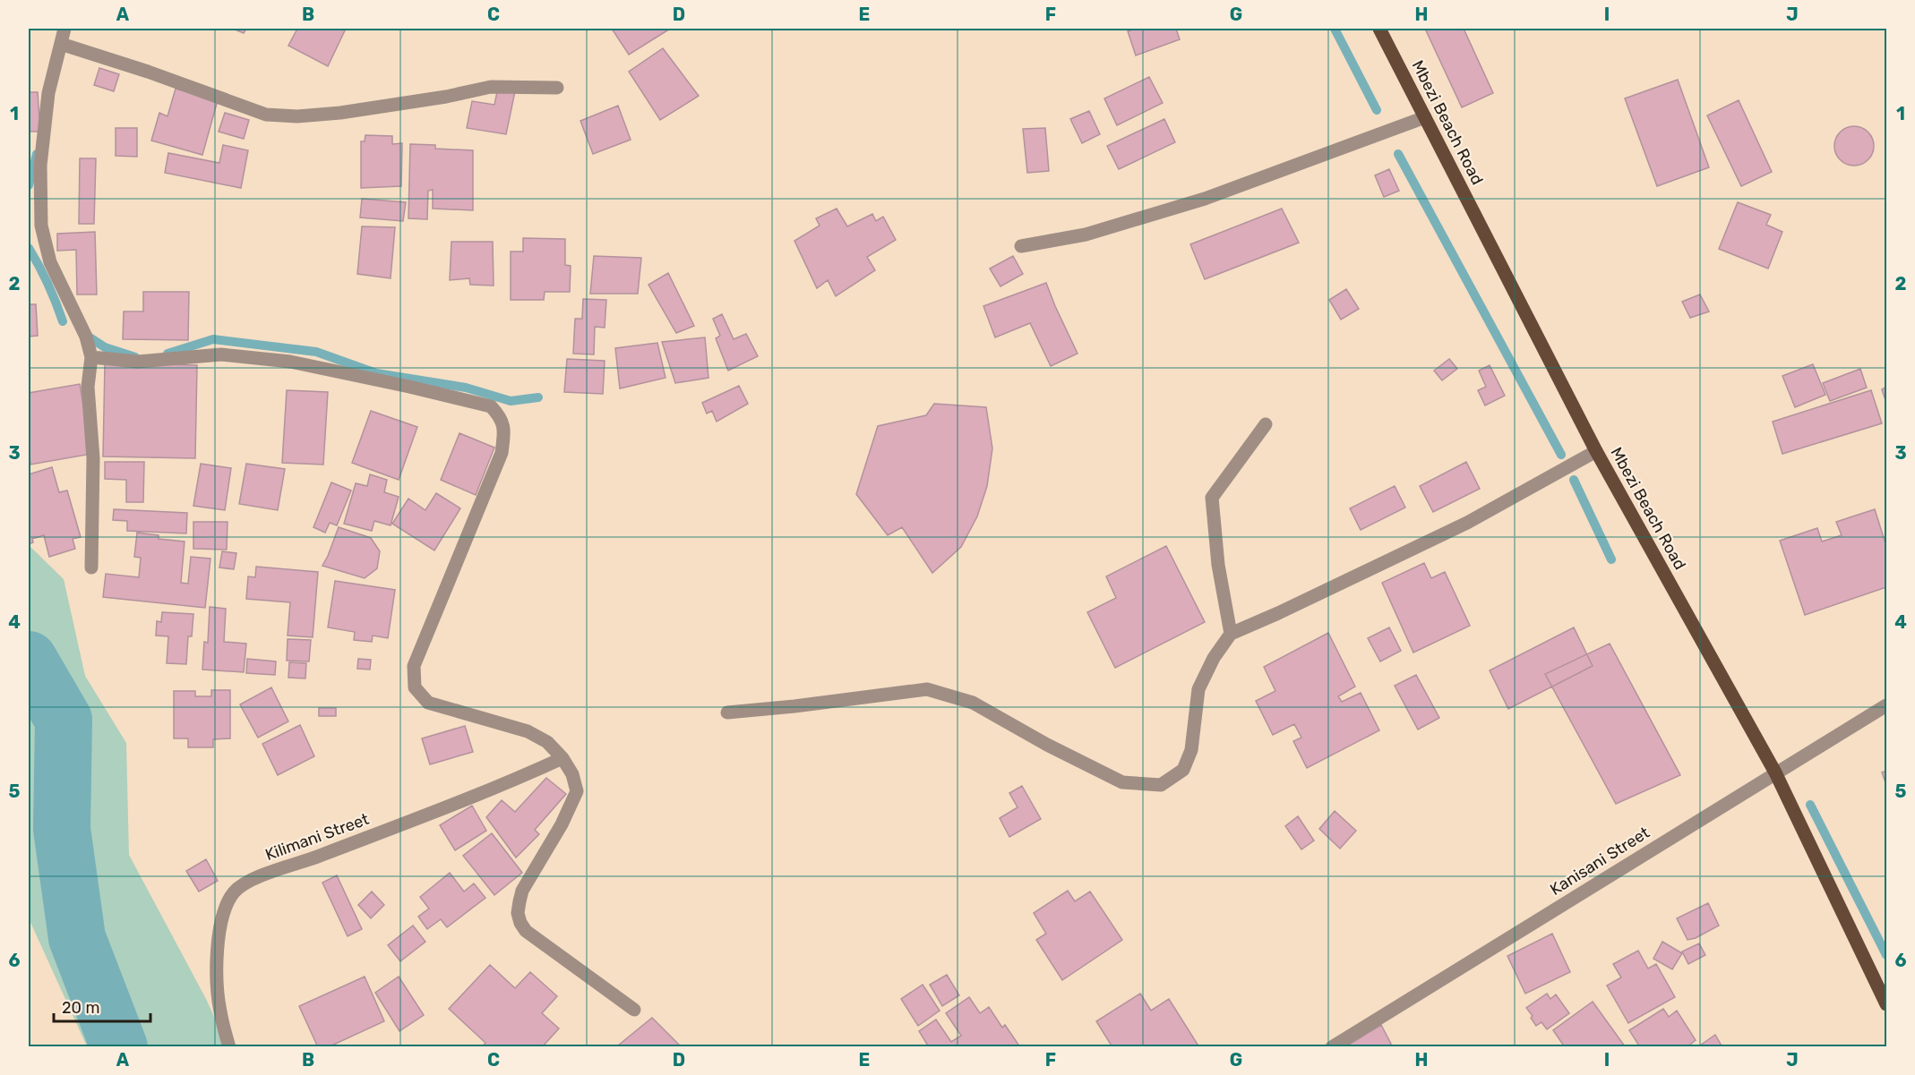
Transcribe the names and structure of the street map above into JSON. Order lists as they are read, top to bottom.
{
  "streets": {
    "main road": ["Mbezi Beach Road"],
    "street": ["Kilimani Street", "Kanisani Street"]
  },
  "crossings": [
    ["Mbezi Beach Road", "Kanisani Street"]
  ],
  "scale_bar": "20 m",
  "grid": {
    "columns": [
      "A",
      "B",
      "C",
      "D",
      "E",
      "F",
      "G",
      "H",
      "I",
      "J"
    ],
    "rows": [
      "1",
      "2",
      "3",
      "4",
      "5",
      "6"
    ]
  }
}
